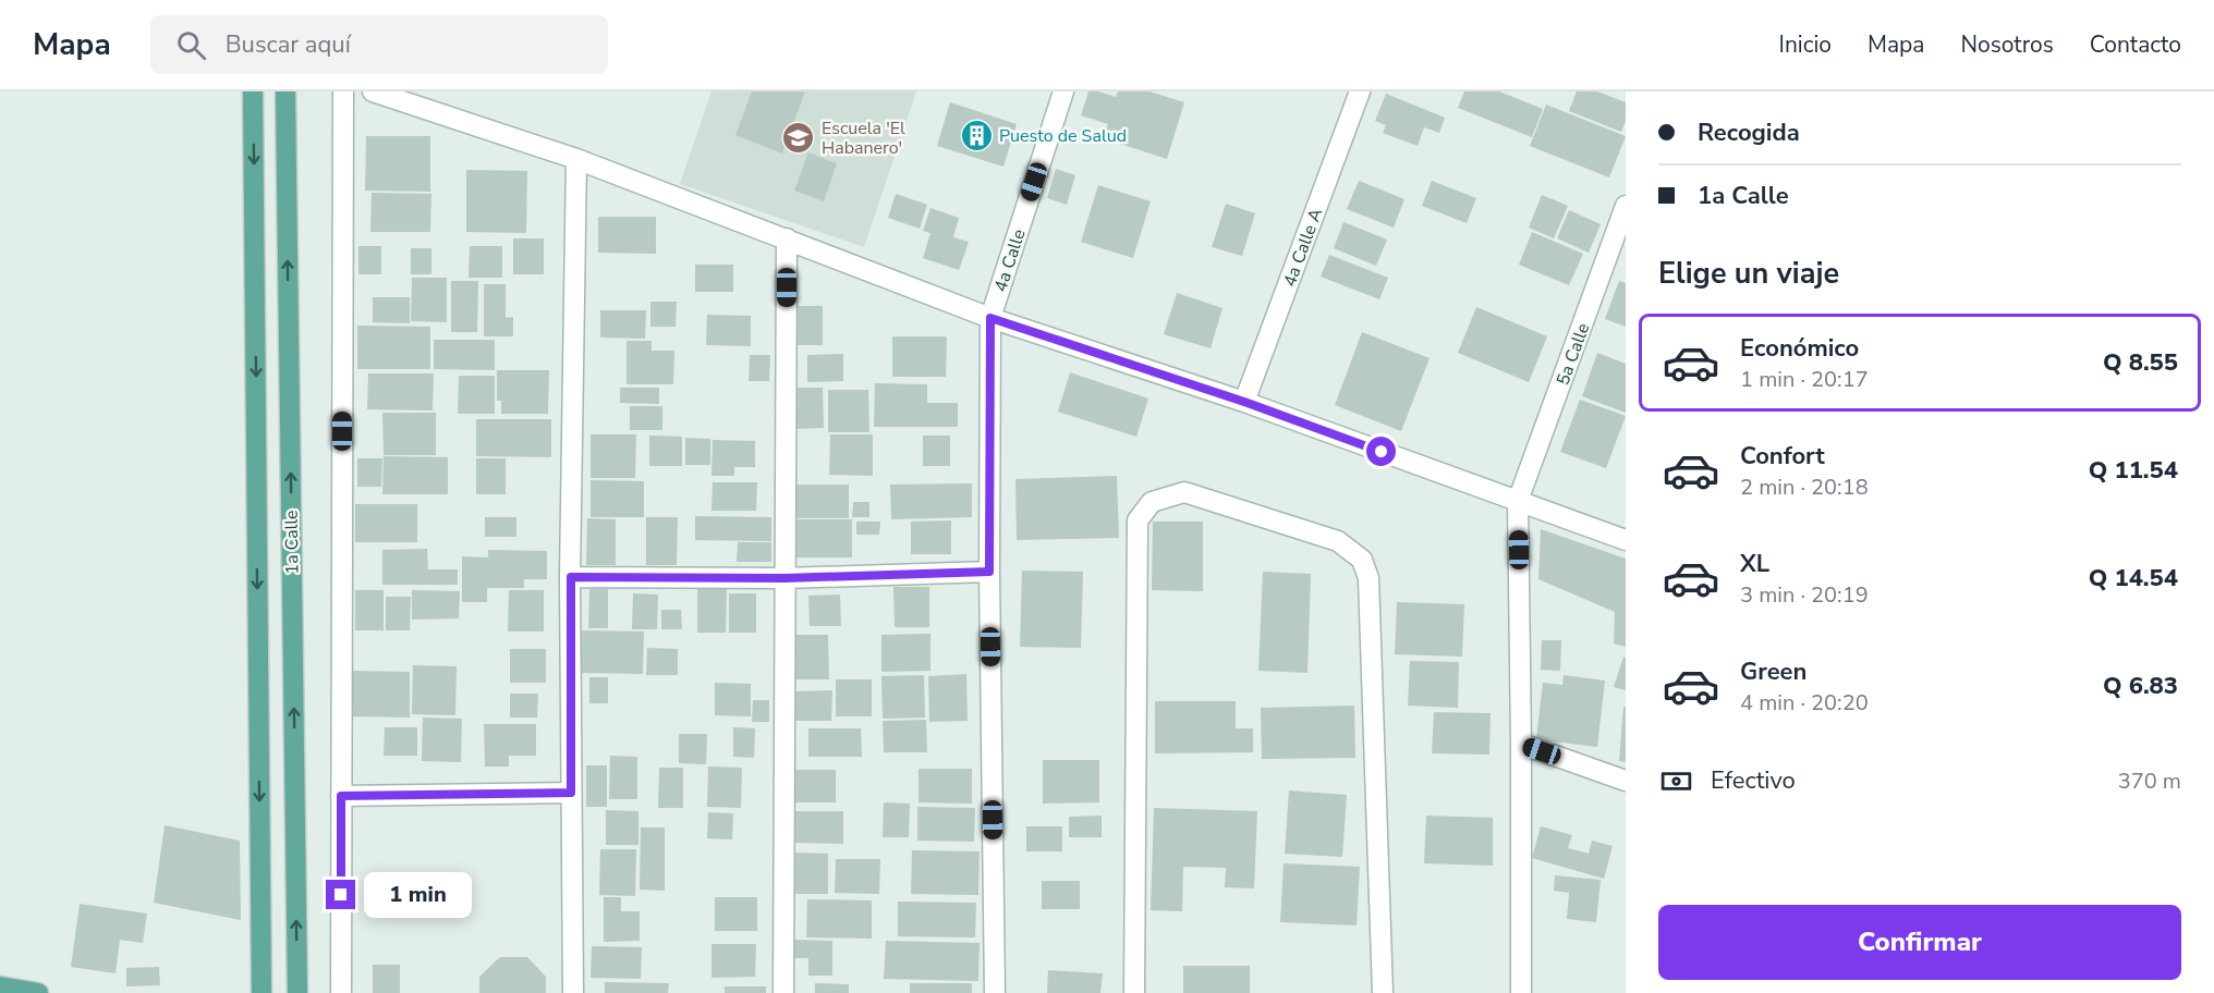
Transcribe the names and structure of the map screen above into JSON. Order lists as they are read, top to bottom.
{
  "streets": {
    "main road": ["1a Calle"],
    "street": ["4a Calle A", "4a Calle", "5a Calle"]
  },
  "places": {
    "building": ["Puesto de Salud"],
    "school or university": ["Escuela 'El Habanero'"]
  },
  "page": {
    "header": "Mapa",
    "search": "Buscar aquí",
    "nav": [
      "Inicio",
      "Mapa",
      "Nosotros",
      "Contacto"
    ],
    "banner": ["Recogida", "1a Calle"],
    "heading": "Elige un viaje",
    "list": [
      {
        "name": "Económico",
        "note": "1 min · 20:17",
        "value": "Q 8.55"
      },
      {
        "name": "Confort",
        "note": "2 min · 20:18",
        "value": "Q 11.54"
      },
      {
        "name": "XL",
        "note": "3 min · 20:19",
        "value": "Q 14.54"
      },
      {
        "name": "Green",
        "note": "4 min · 20:20",
        "value": "Q 6.83"
      }
    ],
    "pay": ["Efectivo", "370 m"],
    "bubble": "1 min",
    "buttons": "Confirmar"
  }
}
